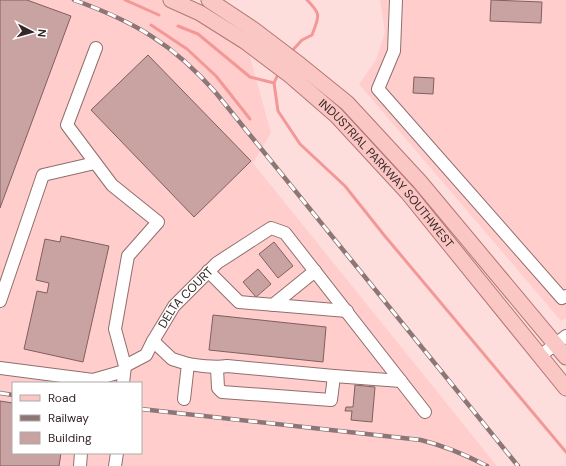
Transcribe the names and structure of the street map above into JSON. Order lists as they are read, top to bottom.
{
  "streets": {
    "main road": ["INDUSTRIAL PARKWAY SOUTHWEST"],
    "street": ["DELTA COURT"]
  },
  "legend": ["Road", "Railway", "Building"],
  "north": "right"
}
